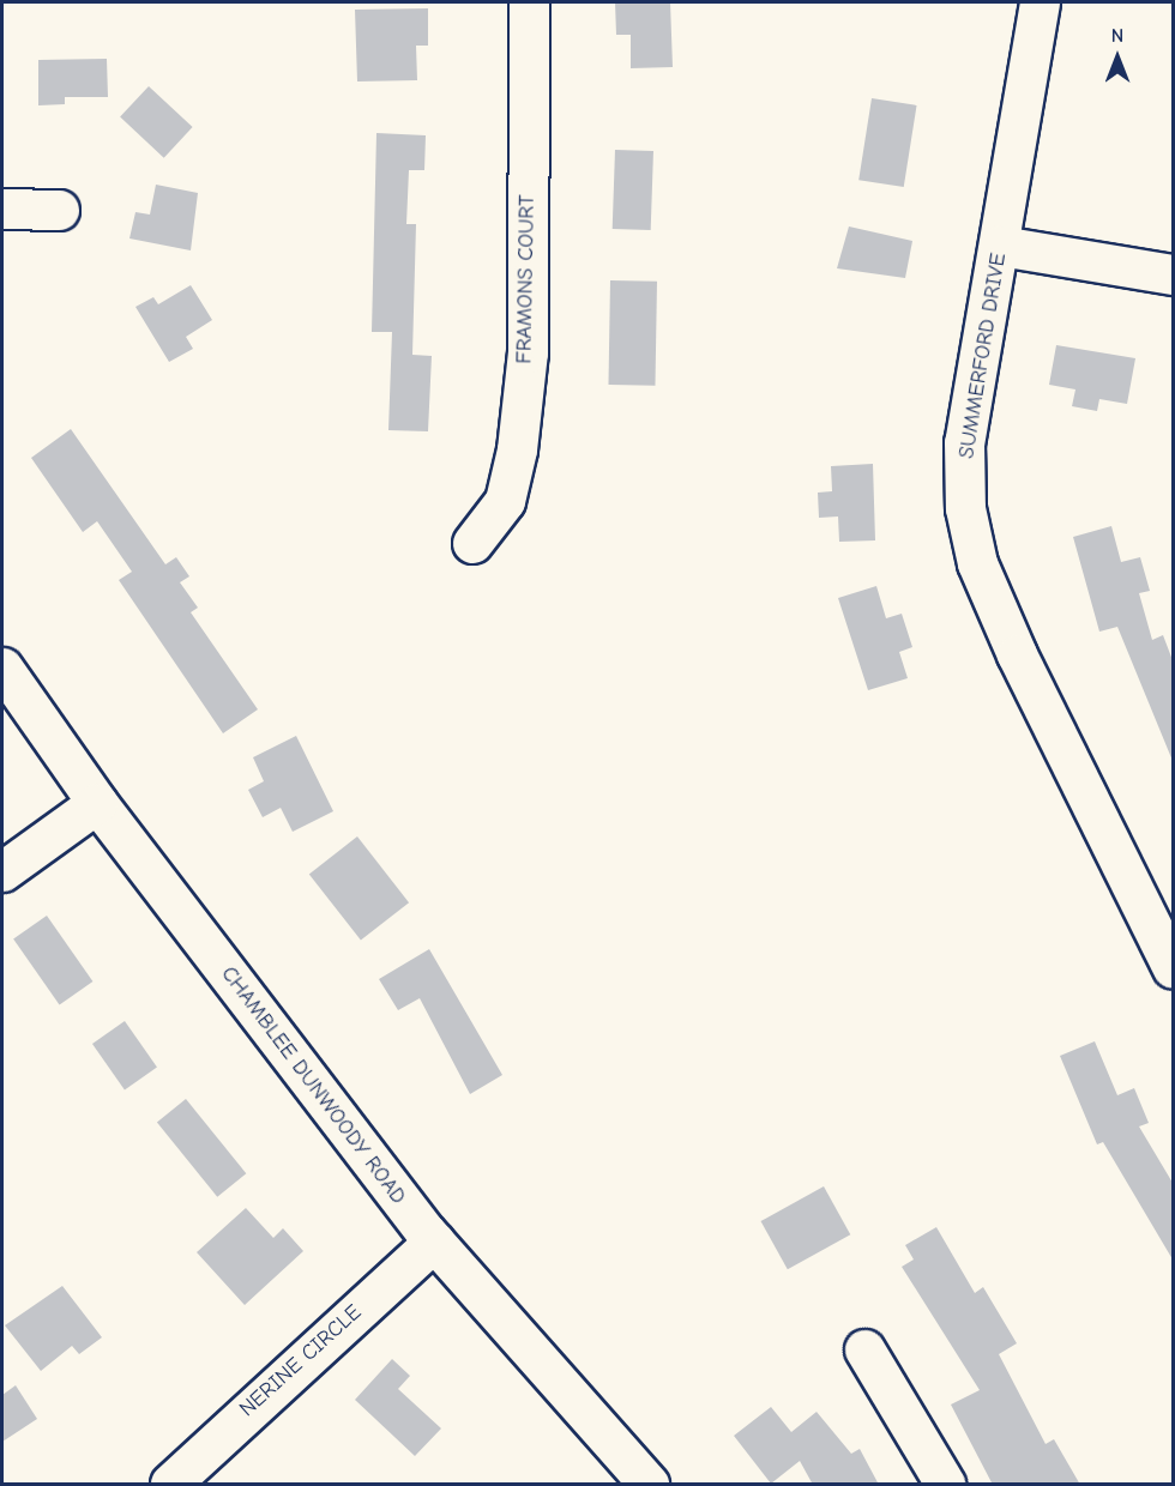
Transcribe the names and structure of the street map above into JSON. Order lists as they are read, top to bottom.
{
  "streets": {
    "street": [
      "FRAMONS COURT",
      "SUMMERFORD DRIVE",
      "CHAMBLEE DUNWOODY ROAD",
      "NERINE CIRCLE"
    ]
  },
  "crossings": [
    ["CHAMBLEE DUNWOODY ROAD", "NERINE CIRCLE"]
  ],
  "north": "top"
}
